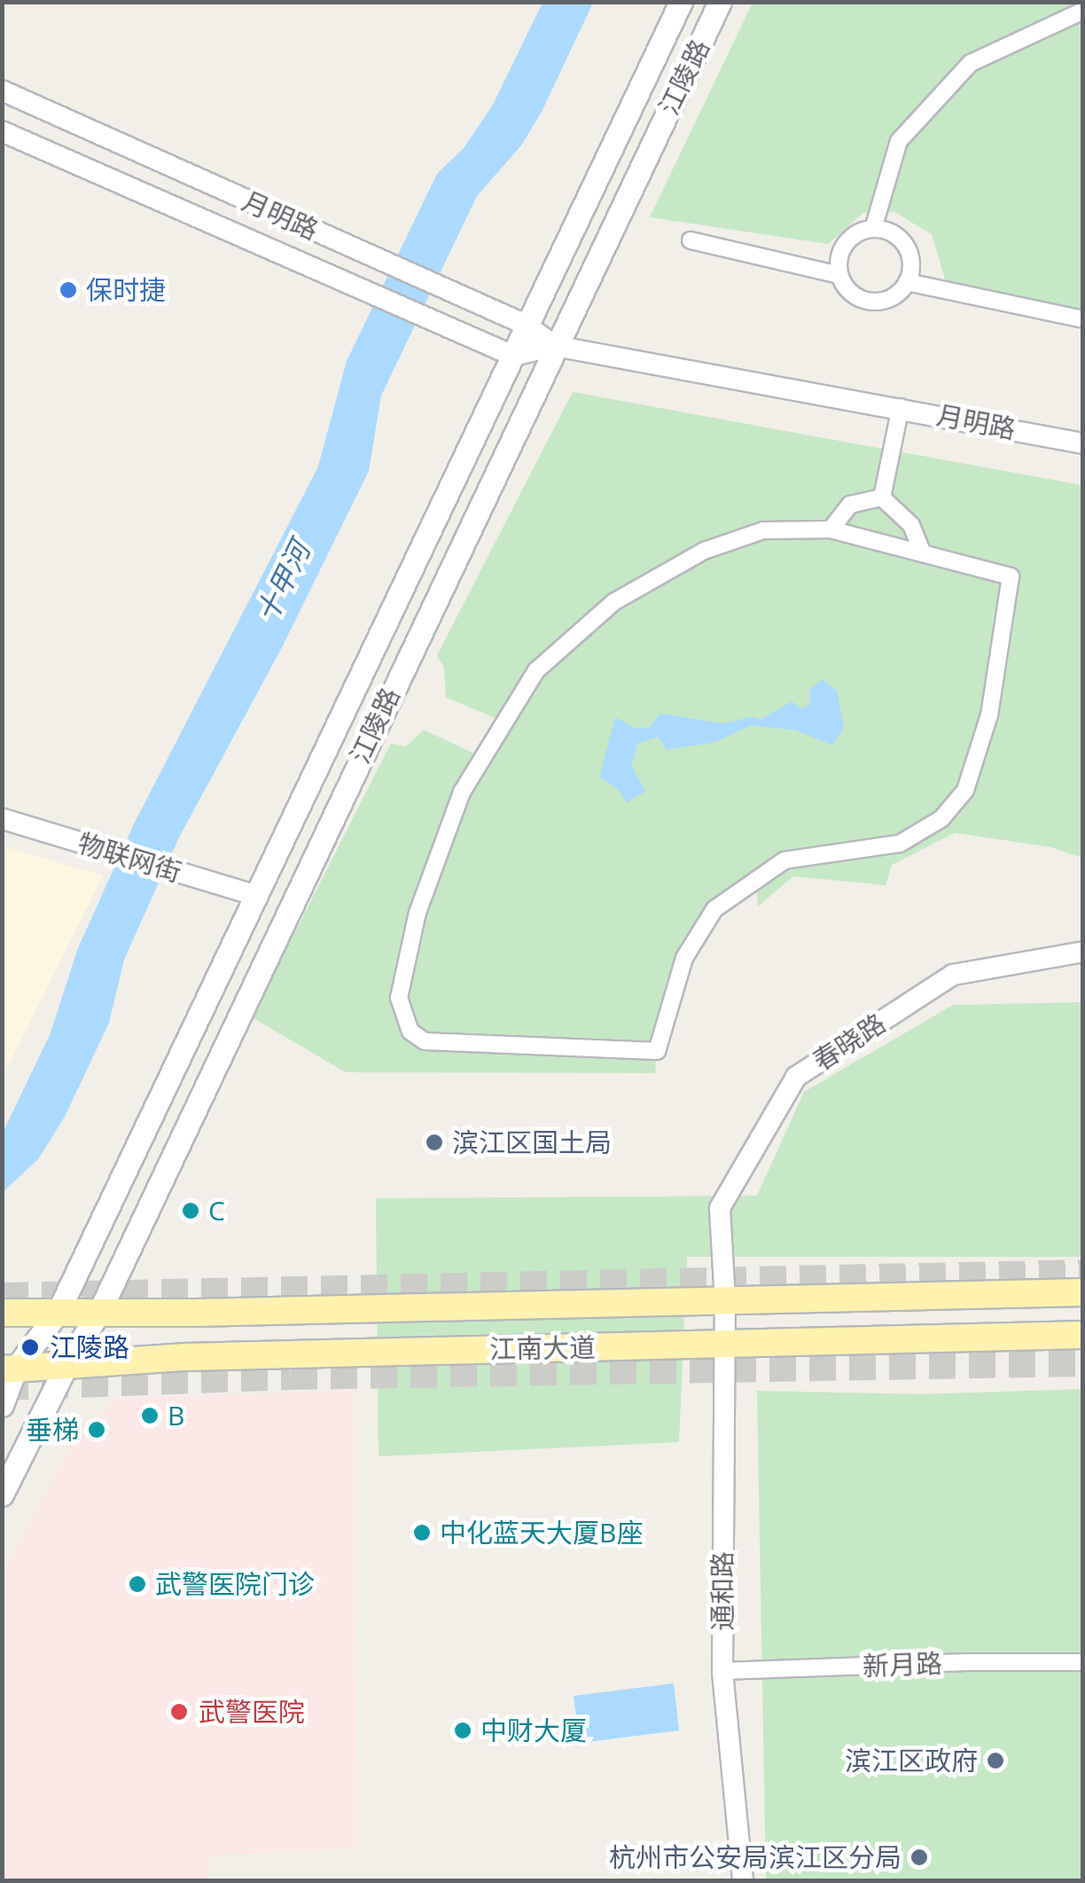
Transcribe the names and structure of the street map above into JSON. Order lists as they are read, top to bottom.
{
  "streets": {
    "main road": ["江陵路", "江南大道"],
    "street": [
      "月明路",
      "物联网街",
      "春晓路",
      "通和路",
      "新月路"
    ]
  },
  "crossings": [
    ["江陵路", "月明路"],
    ["江陵路", "物联网街"],
    ["江陵路", "江南大道"],
    ["春晓路", "江南大道"],
    ["春晓路", "通和路"],
    ["江南大道", "通和路"],
    ["通和路", "新月路"]
  ],
  "water": ["十甲河"],
  "places": [
    "保时捷",
    "滨江区国土局",
    "C",
    "江陵路",
    "B",
    "垂梯",
    "中化蓝天大厦B座",
    "武警医院门诊",
    "武警医院",
    "中财大厦",
    "滨江区政府",
    "杭州市公安局滨江区分局"
  ]
}
